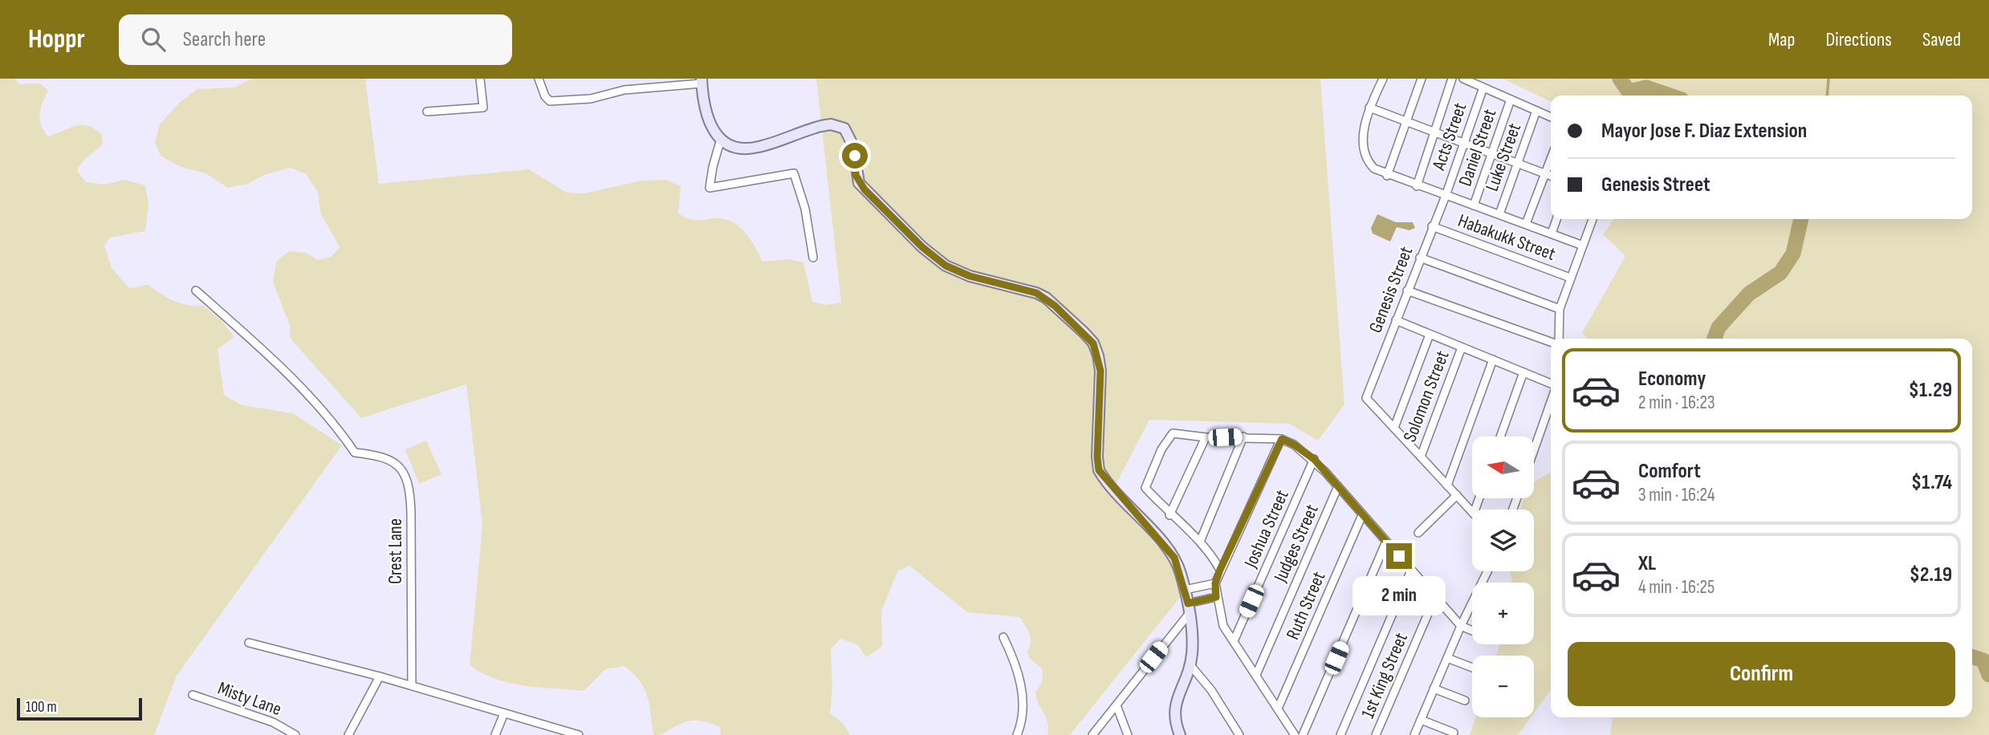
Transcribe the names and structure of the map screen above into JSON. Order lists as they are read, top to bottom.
{
  "streets": {
    "street": [
      "Acts Street",
      "Daniel Street",
      "Luke Street",
      "Habakukk Street",
      "Genesis Street",
      "Solomon Street",
      "Joshua Street",
      "Judges Street",
      "Crest Lane",
      "Ruth Street",
      "1st King Street",
      "Misty Lane"
    ]
  },
  "crossings": [
    ["Acts Street", "Genesis Street"],
    ["Habakukk Street", "Genesis Street"],
    ["Genesis Street", "Solomon Street"]
  ],
  "scale_bar": "100 m",
  "north": "left",
  "page": {
    "header": "Hoppr",
    "search": "Search here",
    "nav": ["Map", "Directions", "Saved"],
    "banner": ["Mayor Jose F. Diaz Extension", "Genesis Street"],
    "list": [
      {
        "name": "Economy",
        "note": "2 min · 16:23",
        "value": "$1.29"
      },
      {
        "name": "Comfort",
        "note": "3 min · 16:24",
        "value": "$1.74"
      },
      {
        "name": "XL",
        "note": "4 min · 16:25",
        "value": "$2.19"
      }
    ],
    "map_buttons": ["+", "−"],
    "bubble": "2 min",
    "buttons": "Confirm",
    "scale": "100 m"
  }
}
